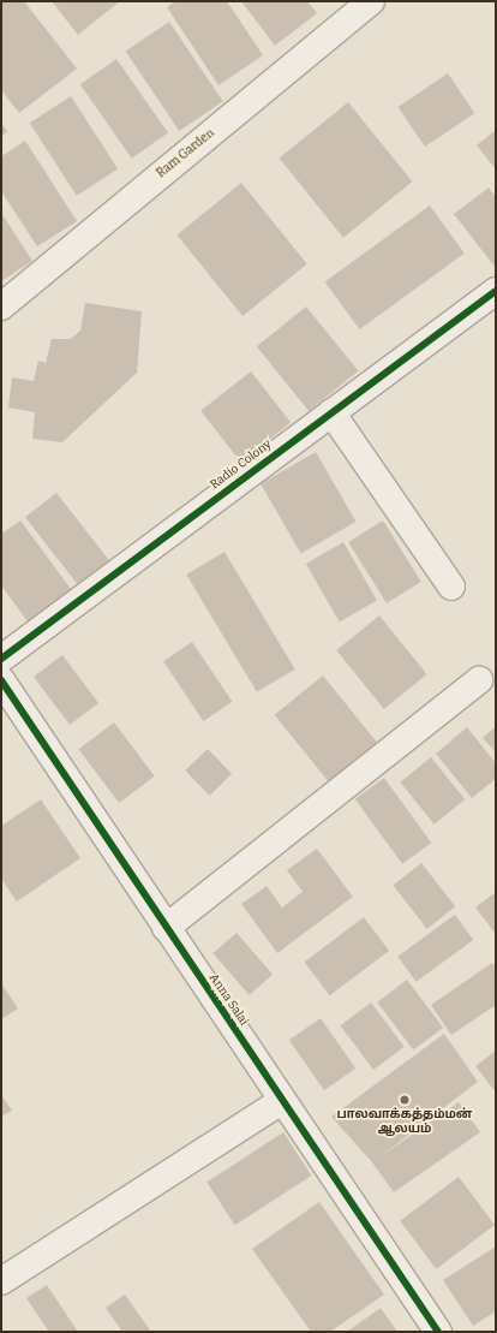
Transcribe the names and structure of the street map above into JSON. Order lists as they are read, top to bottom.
{
  "streets": {
    "street": ["Ram Garden", "Radio Colony", "Anna Salai"]
  },
  "places": ["பாலவாக்கத்தம்மன் ஆலயம்"]
}
